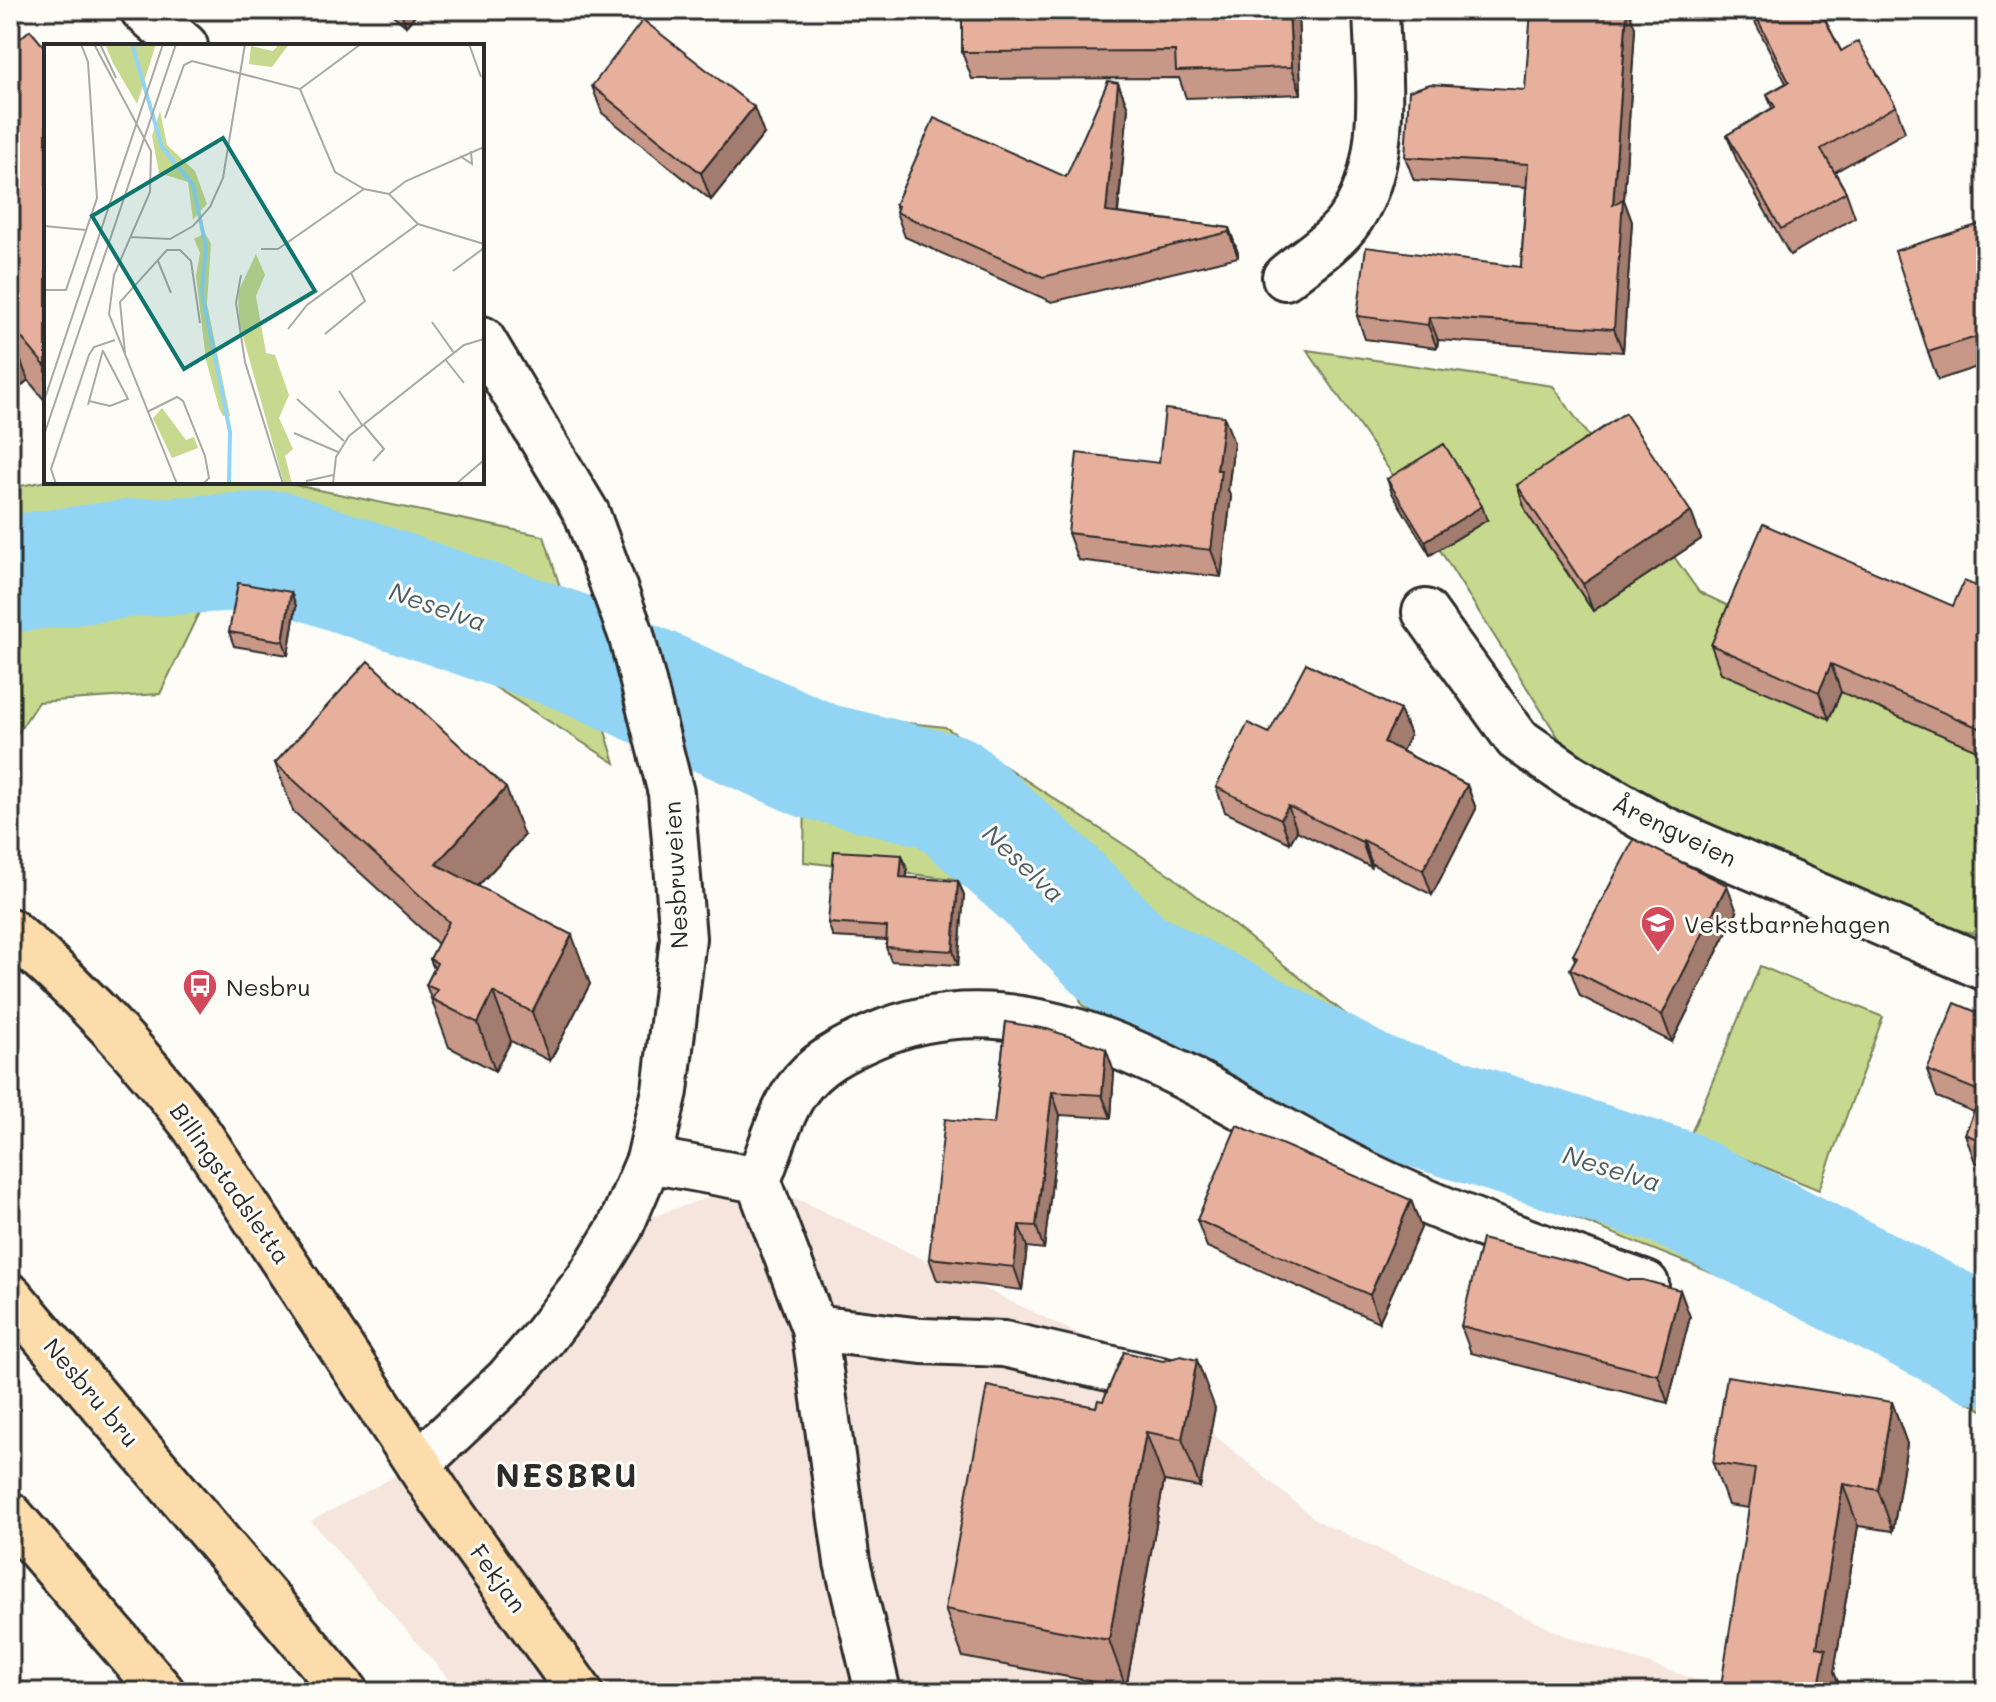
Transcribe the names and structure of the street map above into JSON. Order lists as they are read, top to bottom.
{
  "streets": {
    "main road": ["Billingstadsletta", "Nesbru bru", "Fekjan"],
    "street": ["Årengveien", "Nesbruveien"]
  },
  "crossings": [
    ["Nesbruveien", "Billingstadsletta"],
    ["Nesbruveien", "Fekjan"],
    ["Billingstadsletta", "Fekjan"]
  ],
  "districts": ["NESBRU"],
  "water": ["Neselva"],
  "places": {
    "school or university": ["Vekstbarnehagen"],
    "bus stop": ["Nesbru"]
  }
}
